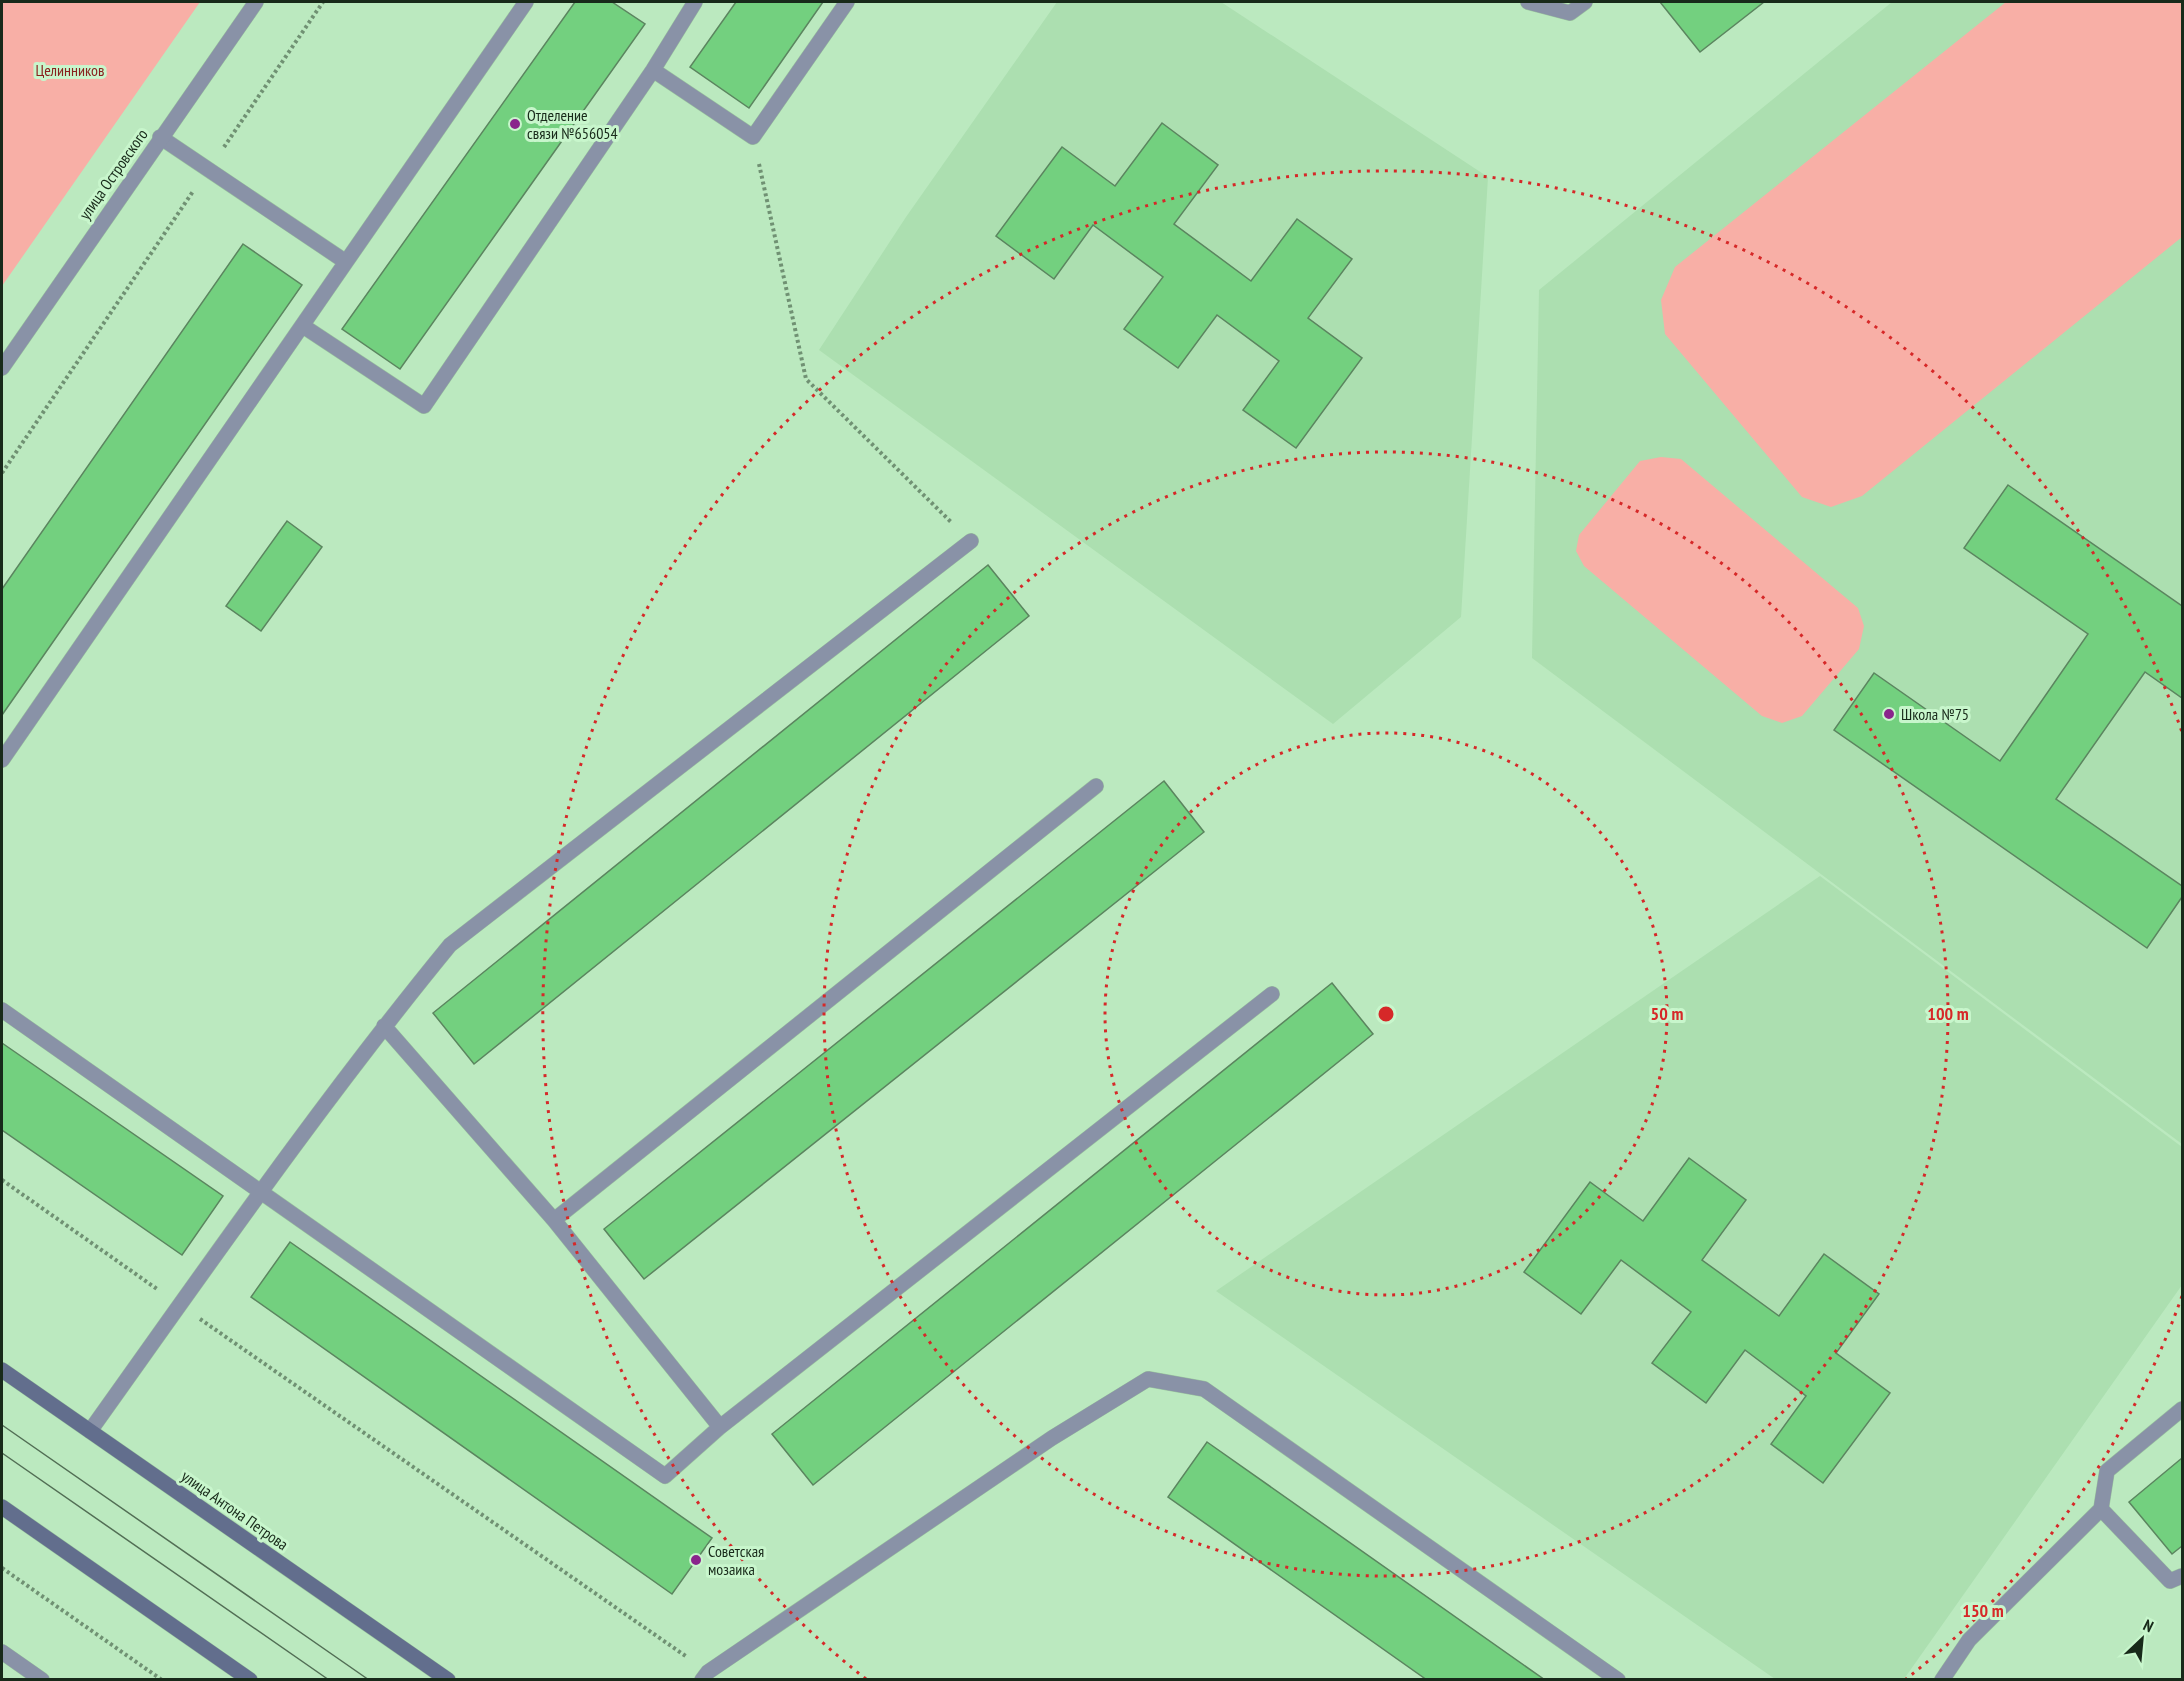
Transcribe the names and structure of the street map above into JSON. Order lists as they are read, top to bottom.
{
  "streets": {
    "main road": ["улица Антона Петрова"],
    "street": ["улица Островского"]
  },
  "parks": ["Целинников"],
  "places": ["Отделение связи №656054", "Школа №75", "Советская мозаика"],
  "north": "top right",
  "rings": ["50 m", "100 m", "150 m"]
}
